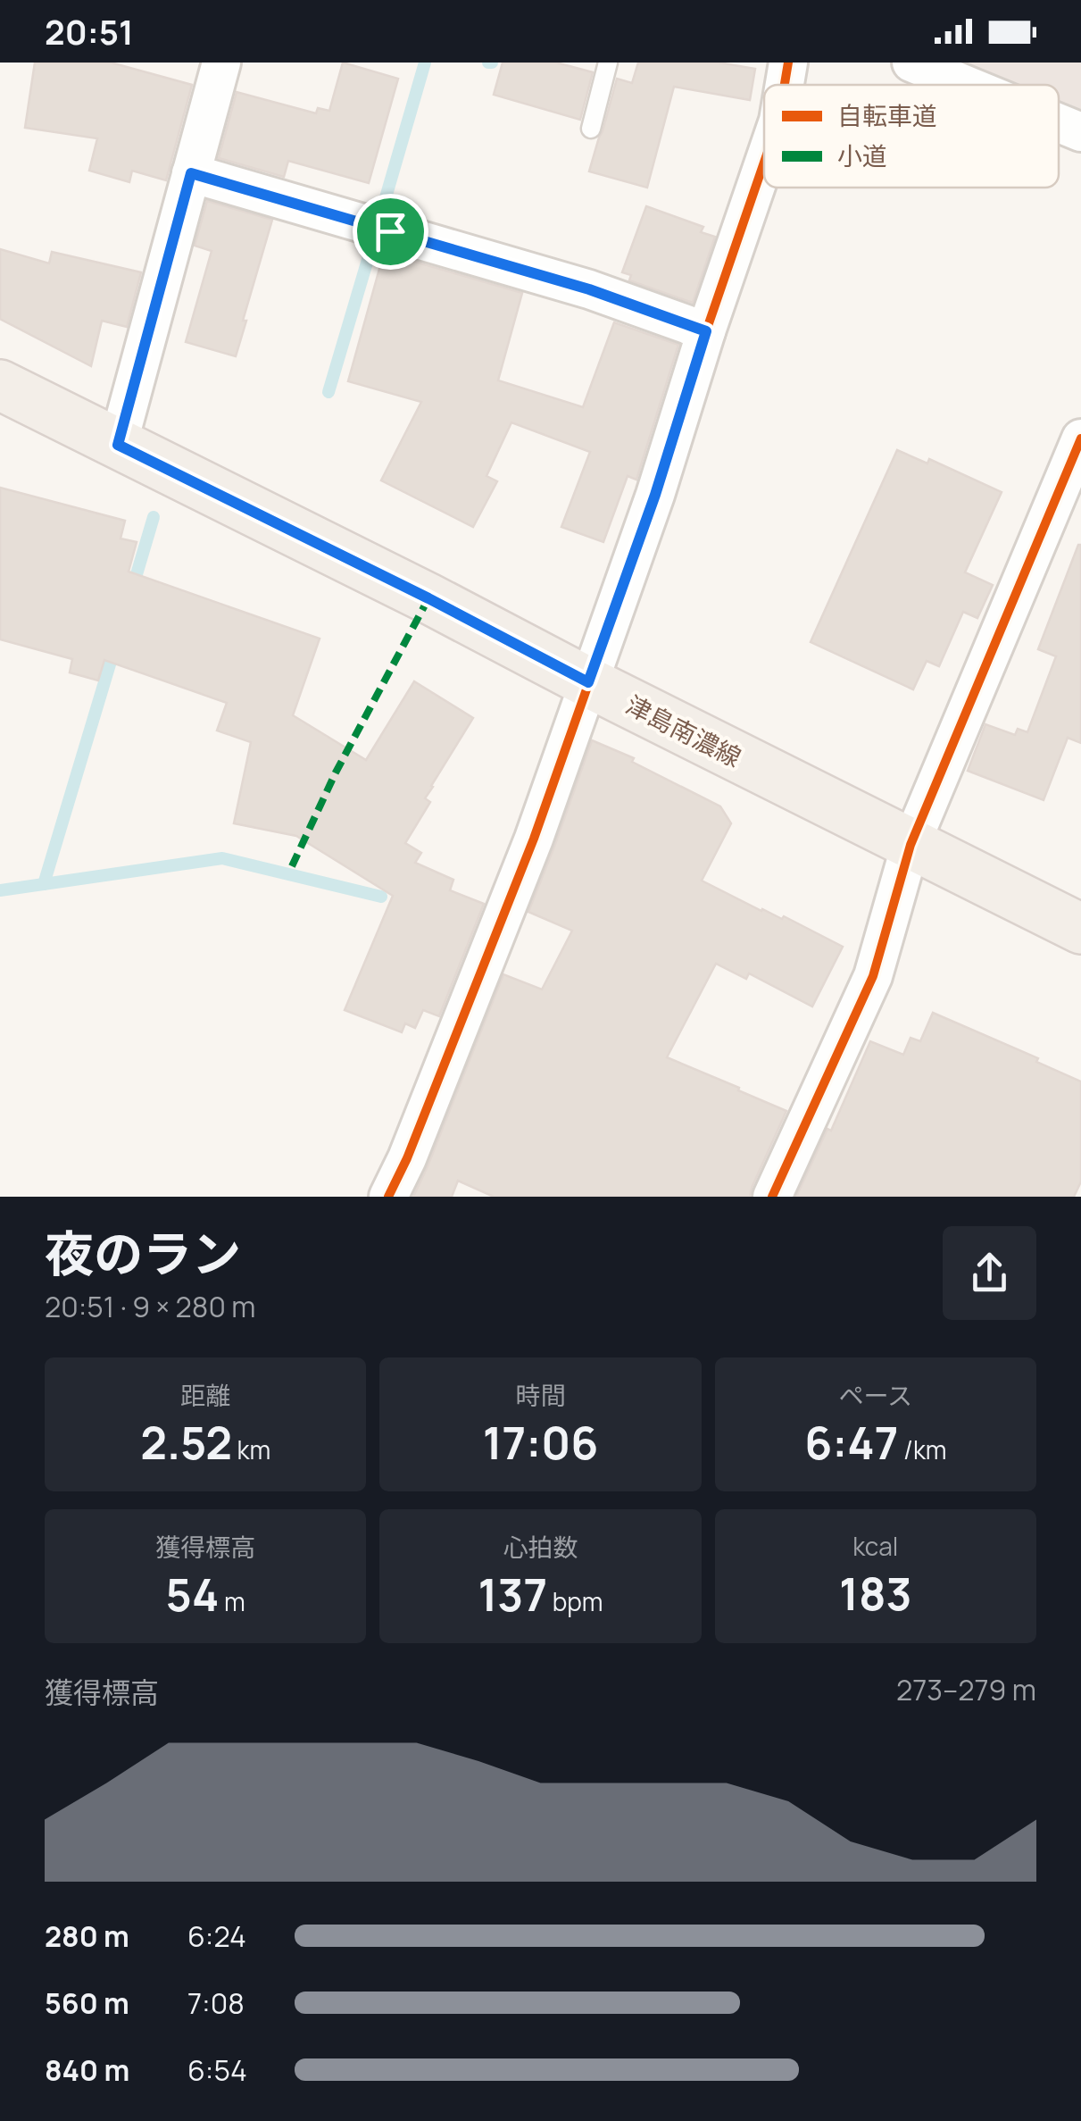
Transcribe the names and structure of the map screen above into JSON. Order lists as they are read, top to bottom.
{
  "streets": {
    "main road": ["津島南濃線"]
  },
  "legend": ["自転車道", "小道"],
  "page": {
    "status": "20:51",
    "heading": ["夜のラン", "20:51 · 9 × 280 m"],
    "stats": [
      ["距離", "2.52 km"],
      ["時間", "17:06"],
      ["ペース", "6:47 /km"],
      ["獲得標高", "54 m"],
      ["心拍数", "137 bpm"],
      ["kcal", "183"]
    ],
    "chart": ["獲得標高", "273–279 m"],
    "list": [
      {
        "name": "280 m",
        "note": "6:24"
      },
      {
        "name": "560 m",
        "note": "7:08"
      },
      {
        "name": "840 m",
        "note": "6:54"
      }
    ]
  }
}
